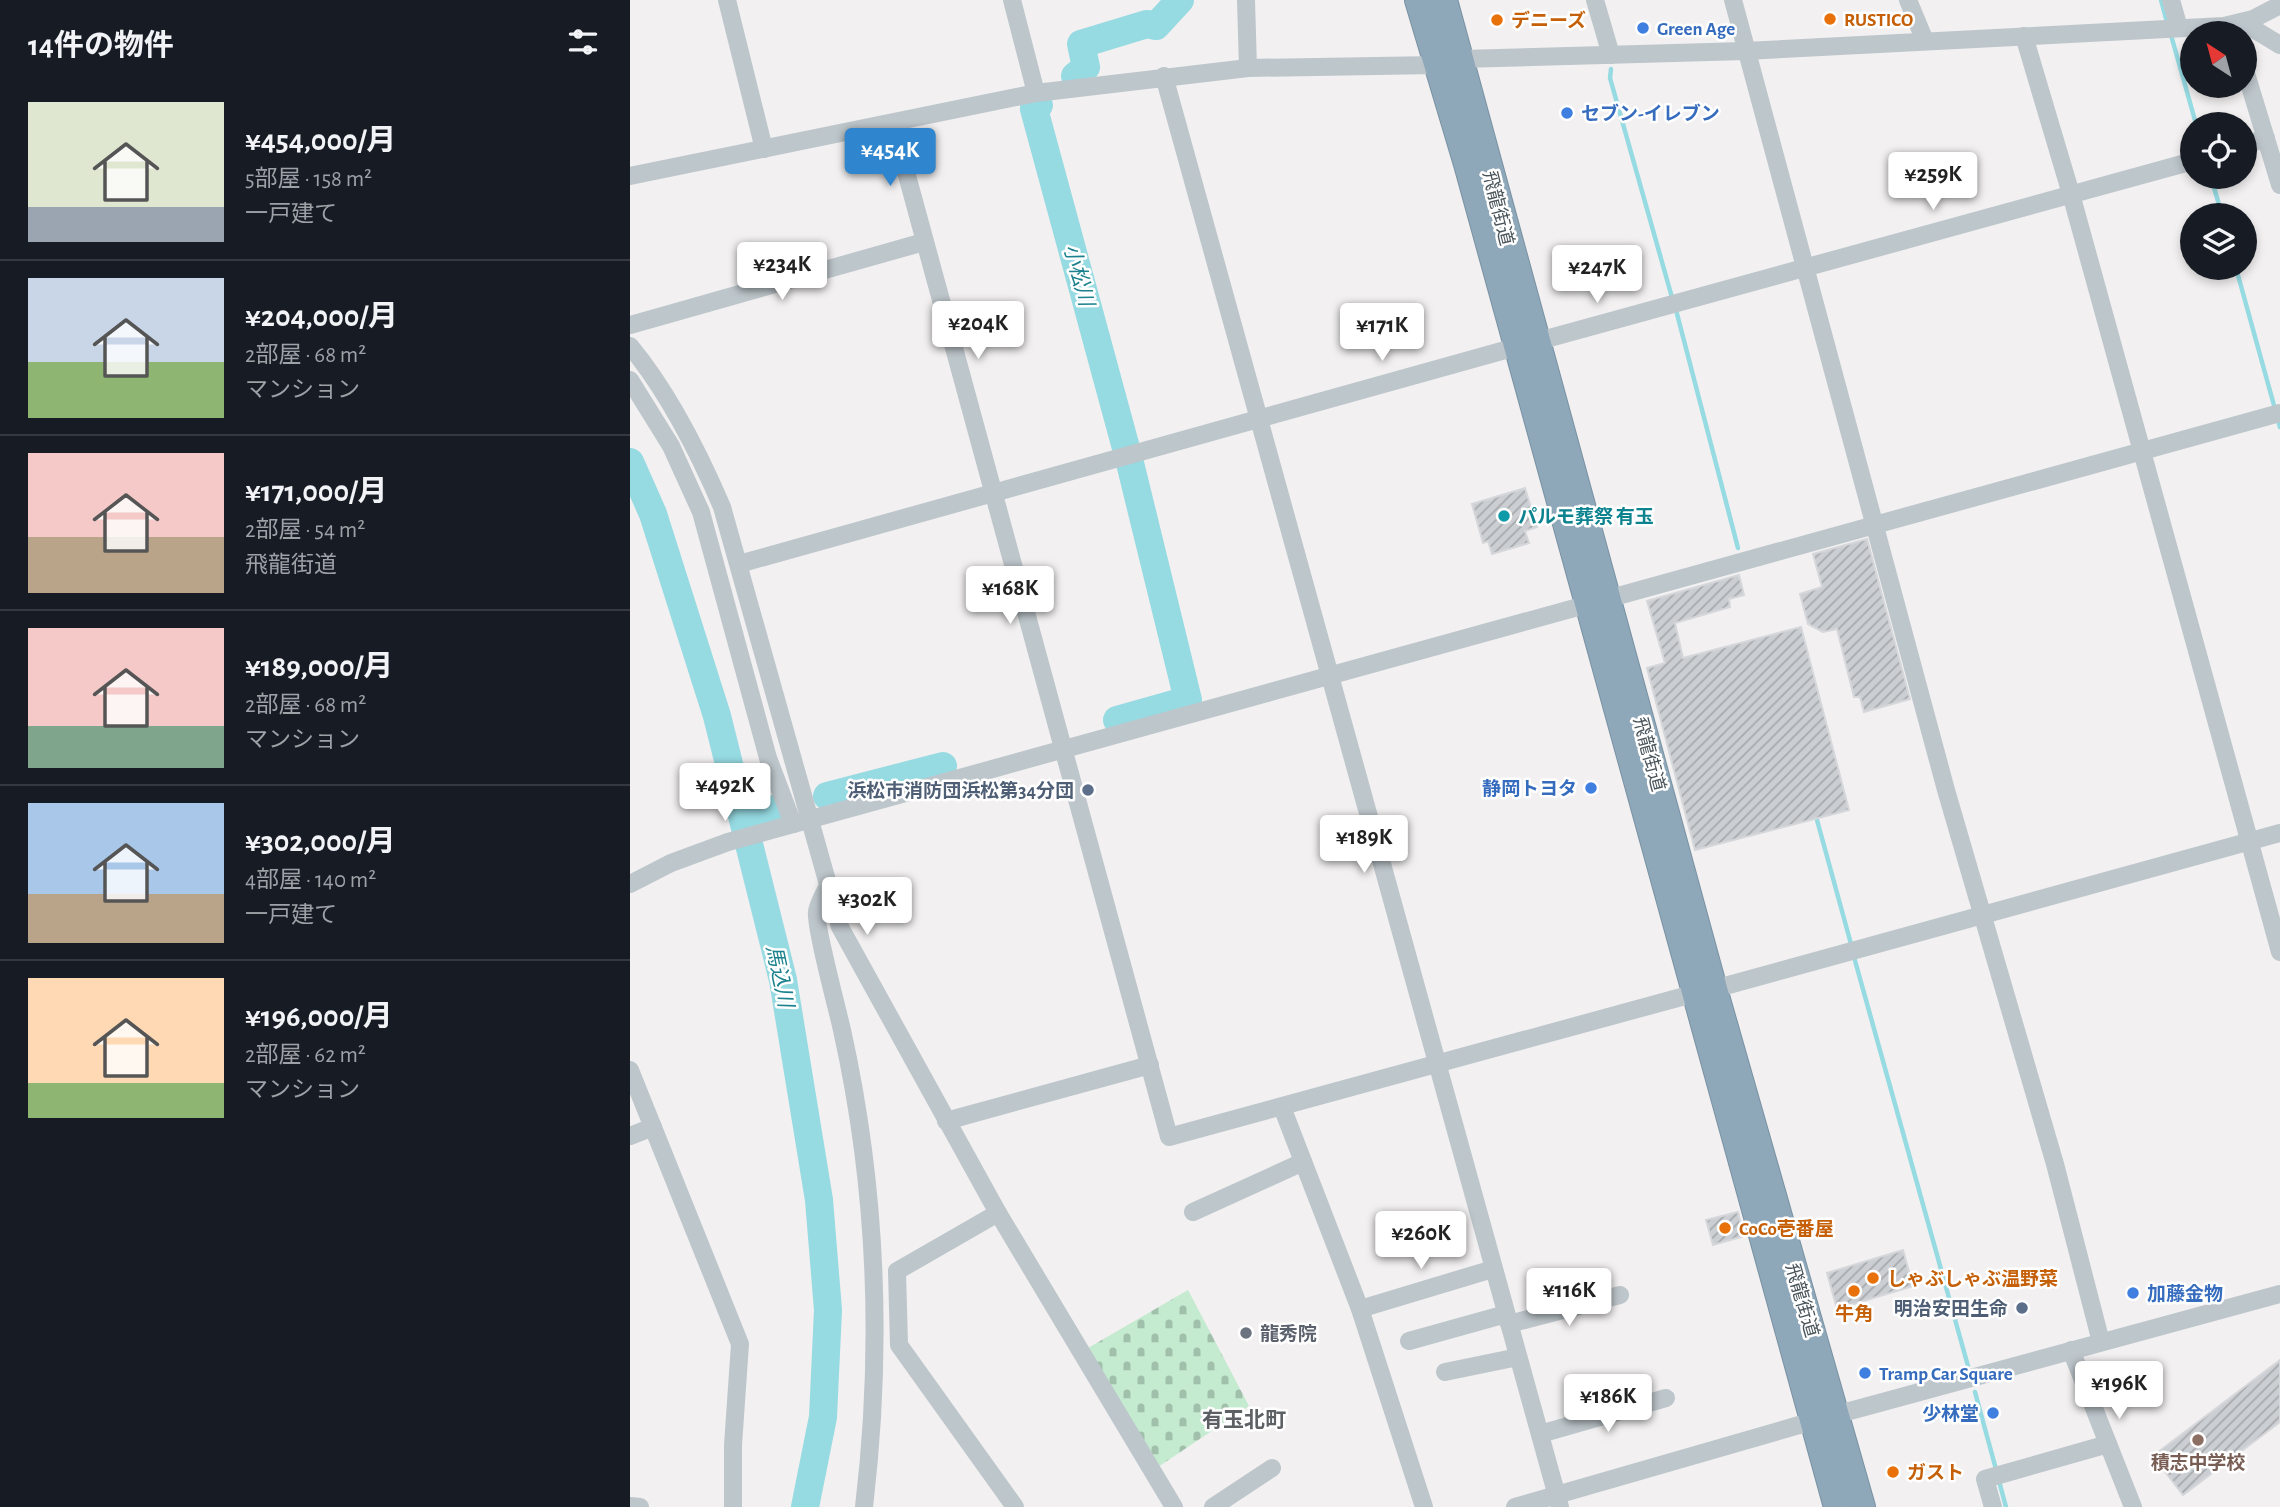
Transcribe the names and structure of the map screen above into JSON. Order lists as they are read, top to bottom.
{
  "streets": {
    "highway": ["飛龍街道"]
  },
  "districts": ["有玉北町"],
  "water": ["小松川", "馬込川"],
  "places": [
    "RUSTICO",
    "デニーズ",
    "Green Age",
    "セブン-イレブン",
    "パルモ葬祭 有玉",
    "静岡トヨタ",
    "浜松市消防団浜松第34分団",
    "CoCo壱番屋",
    "しゃぶしゃぶ温野菜",
    "牛角",
    "加藤金物",
    "明治安田生命",
    "龍秀院",
    "Tramp Car Square",
    "少林堂",
    "積志中学校",
    "ガスト"
  ],
  "north": "top left",
  "page": {
    "heading": "14件の物件",
    "list": [
      {
        "name": "¥454,000/月",
        "note": "5部屋 · 158 m² · 一戸建て"
      },
      {
        "name": "¥204,000/月",
        "note": "2部屋 · 68 m² · マンション"
      },
      {
        "name": "¥171,000/月",
        "note": "2部屋 · 54 m² · 飛龍街道"
      },
      {
        "name": "¥189,000/月",
        "note": "2部屋 · 68 m² · マンション"
      },
      {
        "name": "¥302,000/月",
        "note": "4部屋 · 140 m² · 一戸建て"
      },
      {
        "name": "¥196,000/月",
        "note": "2部屋 · 62 m² · マンション"
      }
    ],
    "price": [
      "¥454K",
      "¥259K",
      "¥234K",
      "¥247K",
      "¥204K",
      "¥171K",
      "¥168K",
      "¥492K",
      "¥189K",
      "¥302K",
      "¥260K",
      "¥116K",
      "¥196K",
      "¥186K"
    ]
  }
}
